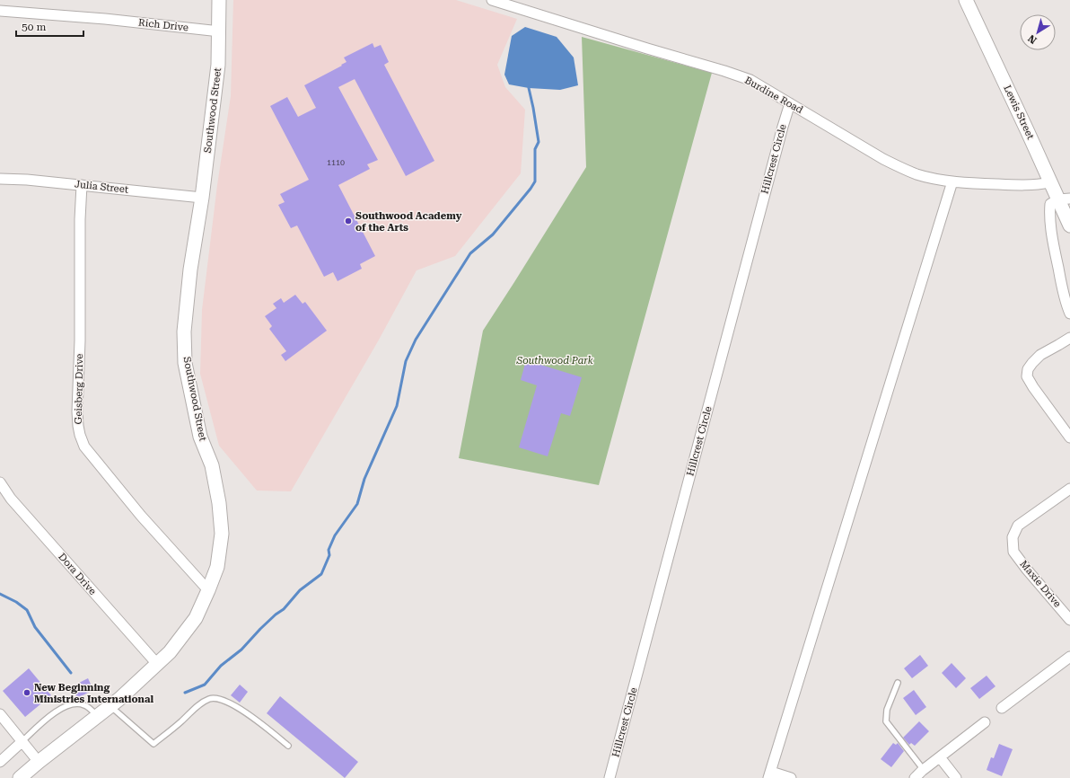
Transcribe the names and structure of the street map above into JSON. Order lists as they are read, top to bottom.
{
  "streets": {
    "street": [
      "Rich Drive",
      "Burdine Road",
      "Southwood Street",
      "Lewis Street",
      "Hillcrest Circle",
      "Julia Street",
      "Geisberg Drive",
      "Dora Drive",
      "Maxie Drive"
    ]
  },
  "crossings": [
    ["Rich Drive", "Southwood Street"],
    ["Burdine Road", "Lewis Street"],
    ["Burdine Road", "Hillcrest Circle"],
    ["Southwood Street", "Julia Street"],
    ["Southwood Street", "Geisberg Drive"],
    ["Southwood Street", "Dora Drive"],
    ["Julia Street", "Geisberg Drive"]
  ],
  "parks": ["Southwood Park"],
  "places": ["Southwood Academy of the Arts", "New Beginning Ministries International"],
  "house_numbers": ["1110"],
  "scale_bar": "50 m",
  "north": "bottom left"
}
